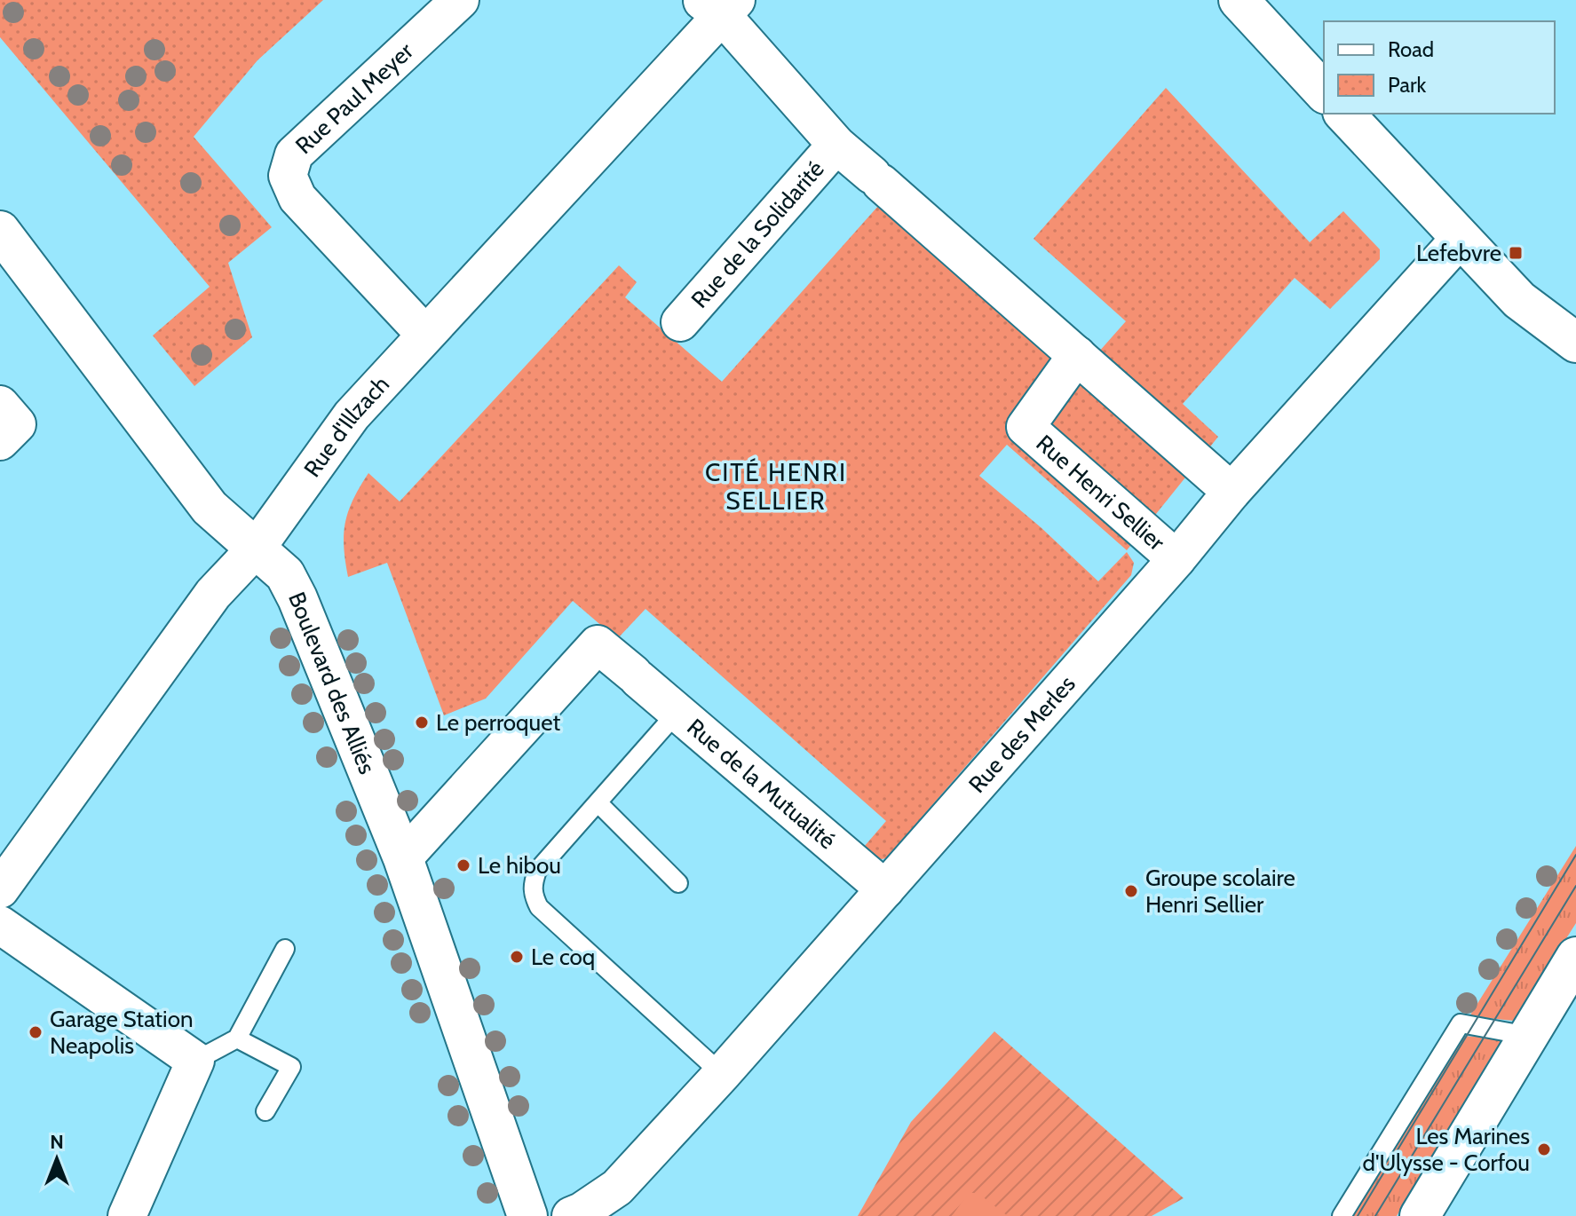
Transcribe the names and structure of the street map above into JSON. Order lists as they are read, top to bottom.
{
  "streets": {
    "main road": ["Boulevard des Alliés"],
    "street": [
      "Rue Paul Meyer",
      "Rue de la Solidarité",
      "Rue d'Illzach",
      "Rue Henri Sellier",
      "Rue des Merles",
      "Rue de la Mutualité"
    ]
  },
  "crossings": [
    ["Rue Paul Meyer", "Rue d'Illzach"],
    ["Rue d'Illzach", "Boulevard des Alliés"],
    ["Rue Henri Sellier", "Rue des Merles"],
    ["Boulevard des Alliés", "Rue de la Mutualité"],
    ["Rue des Merles", "Rue de la Mutualité"]
  ],
  "districts": ["CITÉ HENRI SELLIER"],
  "places": {
    "transit": ["Lefebvre"],
    "other": [
      "Le perroquet",
      "Le hibou",
      "Groupe scolaire Henri Sellier",
      "Le coq",
      "Garage Station Neapolis",
      "Les Marines d'Ulysse - Corfou"
    ]
  },
  "legend": ["Road", "Park"],
  "north": "top"
}
